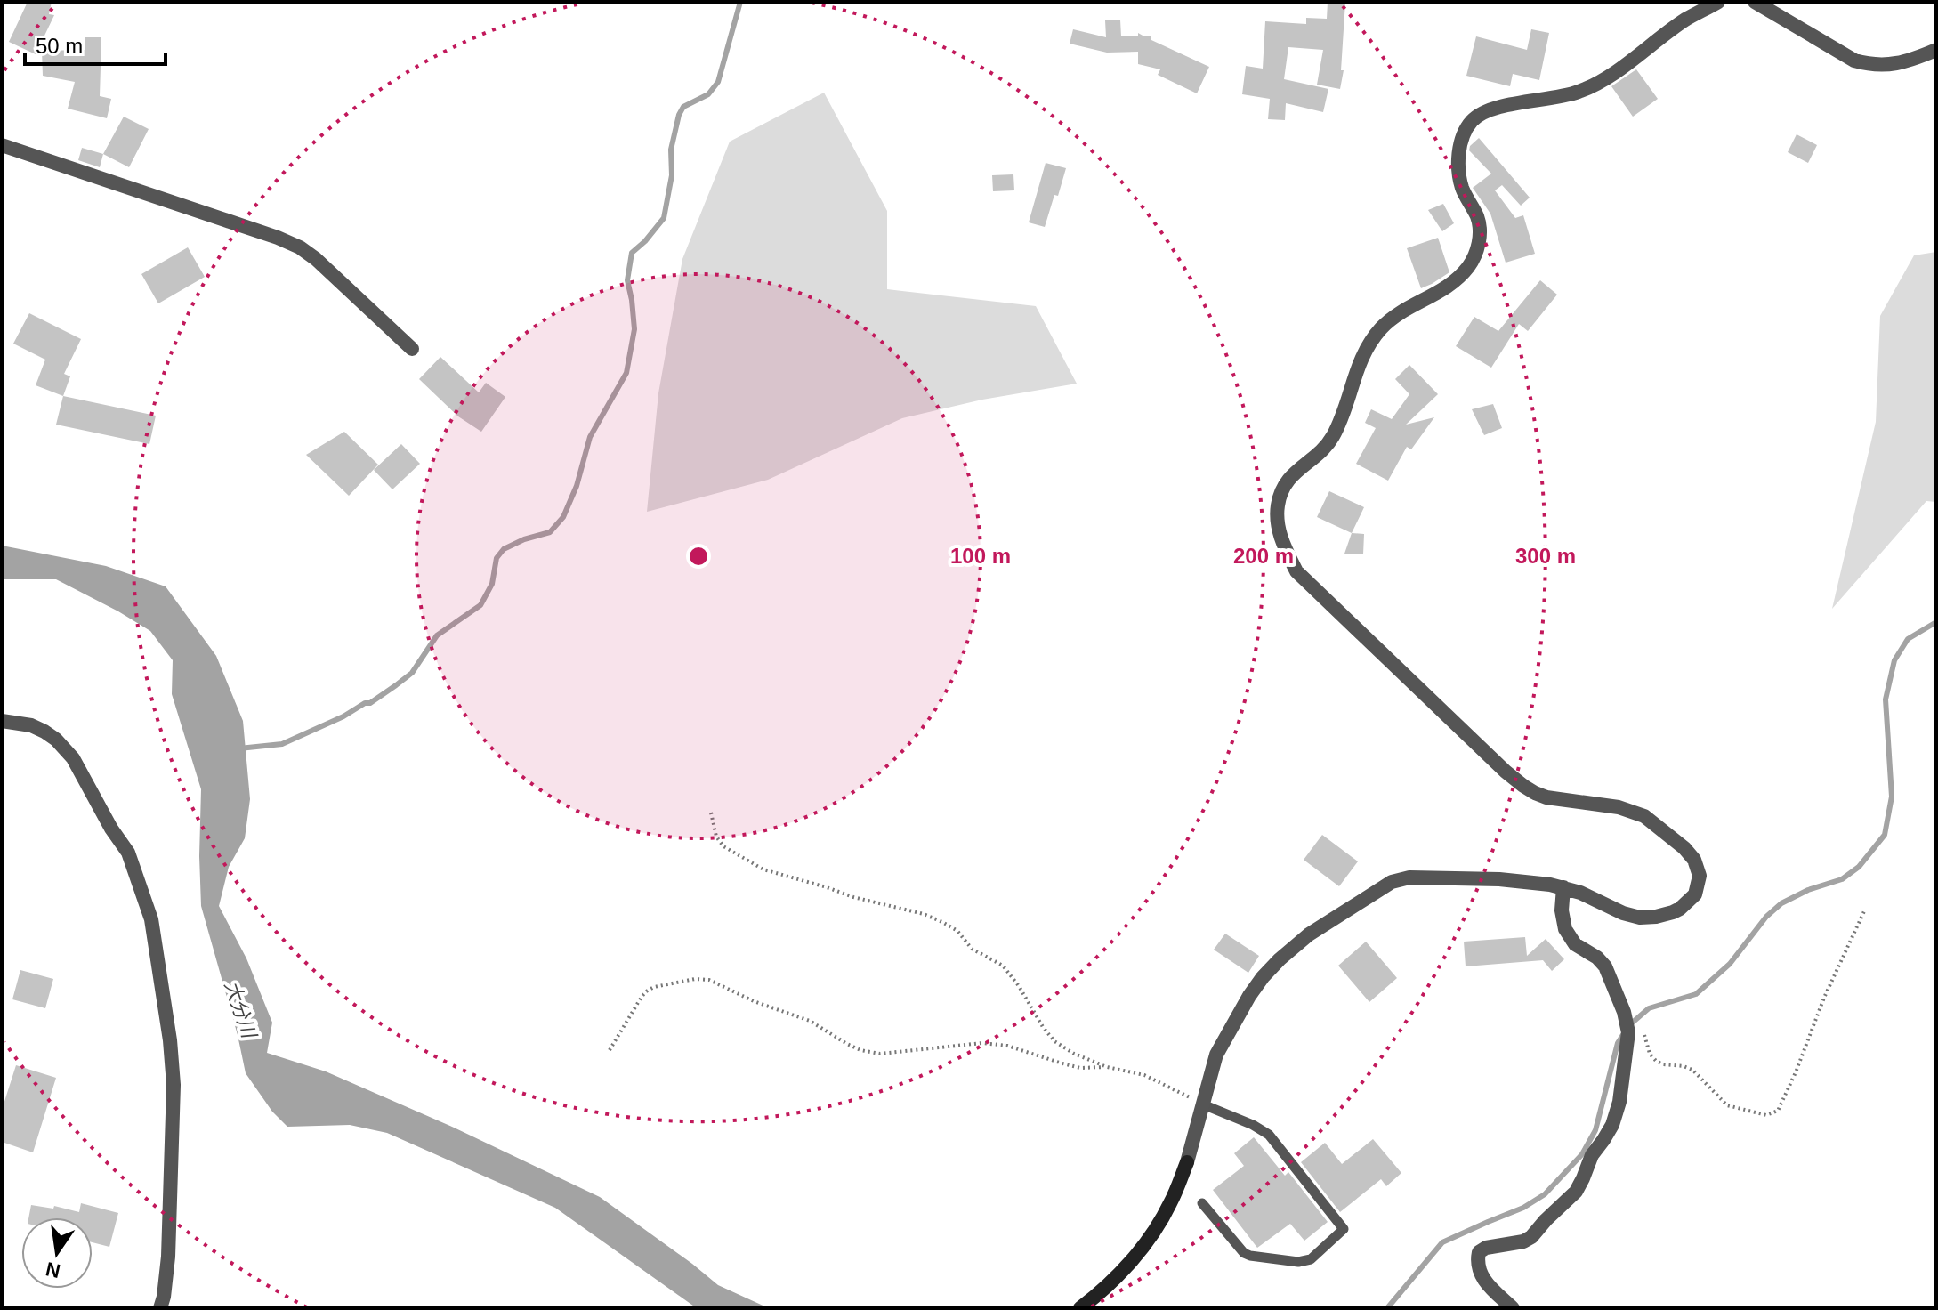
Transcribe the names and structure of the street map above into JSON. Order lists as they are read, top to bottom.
{
  "water": ["大分川"],
  "scale_bar": "50 m",
  "north": "bottom",
  "rings": ["100 m", "200 m", "300 m"]
}
